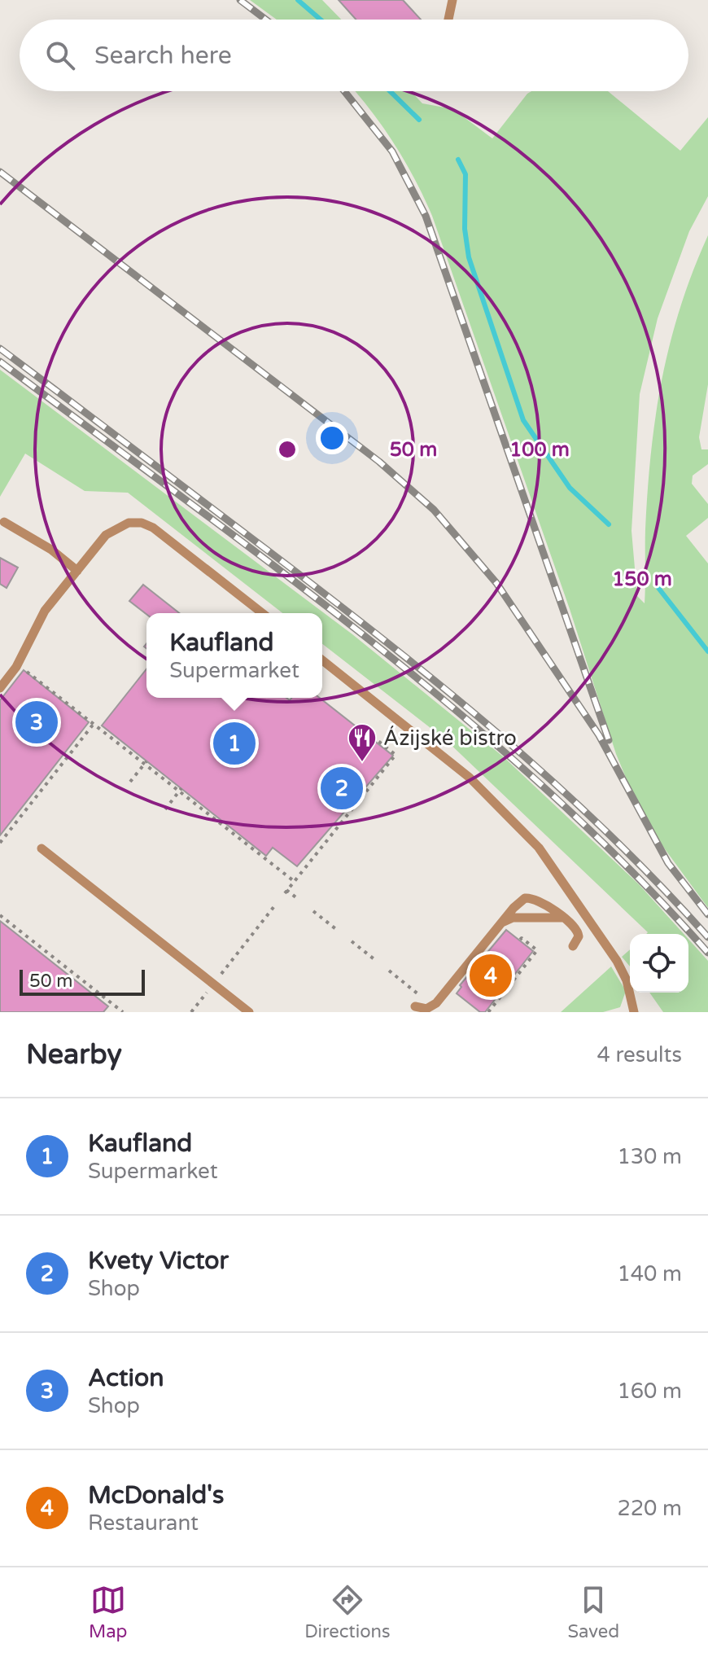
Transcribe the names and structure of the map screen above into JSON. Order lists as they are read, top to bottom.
{
  "places": {
    "restaurant": ["Ázijské bistro"]
  },
  "scale_bar": "50 m",
  "page": {
    "search": "Search here",
    "popup": ["Kaufland", "Supermarket"],
    "pins": [
      "3",
      "1",
      "2",
      "4"
    ],
    "scale": "50 m",
    "heading": ["Nearby", "4 results"],
    "list": [
      {
        "mark": "1",
        "name": "Kaufland",
        "note": "Supermarket",
        "value": "130 m"
      },
      {
        "mark": "2",
        "name": "Kvety Victor",
        "note": "Shop",
        "value": "140 m"
      },
      {
        "mark": "3",
        "name": "Action",
        "note": "Shop",
        "value": "160 m"
      },
      {
        "mark": "4",
        "name": "McDonald's",
        "note": "Restaurant",
        "value": "220 m"
      }
    ],
    "nav": ["Map", "Directions", "Saved"]
  },
  "rings": ["50 m", "100 m", "150 m"]
}
